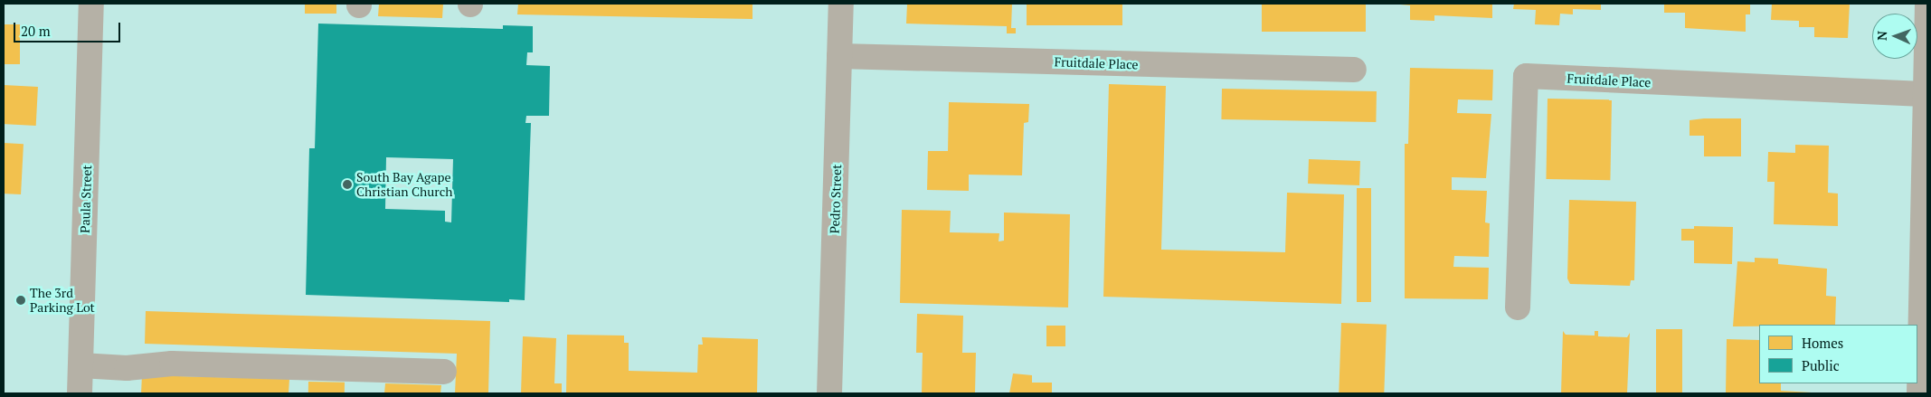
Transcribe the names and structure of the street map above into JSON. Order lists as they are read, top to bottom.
{
  "streets": {
    "street": ["Fruitdale Place", "Paula Street", "Pedro Street"]
  },
  "crossings": [
    ["Fruitdale Place", "Pedro Street"]
  ],
  "places": ["South Bay Agape Christian Church", "The 3rd Parking Lot"],
  "legend": ["Homes", "Public"],
  "scale_bar": "20 m",
  "north": "left"
}
